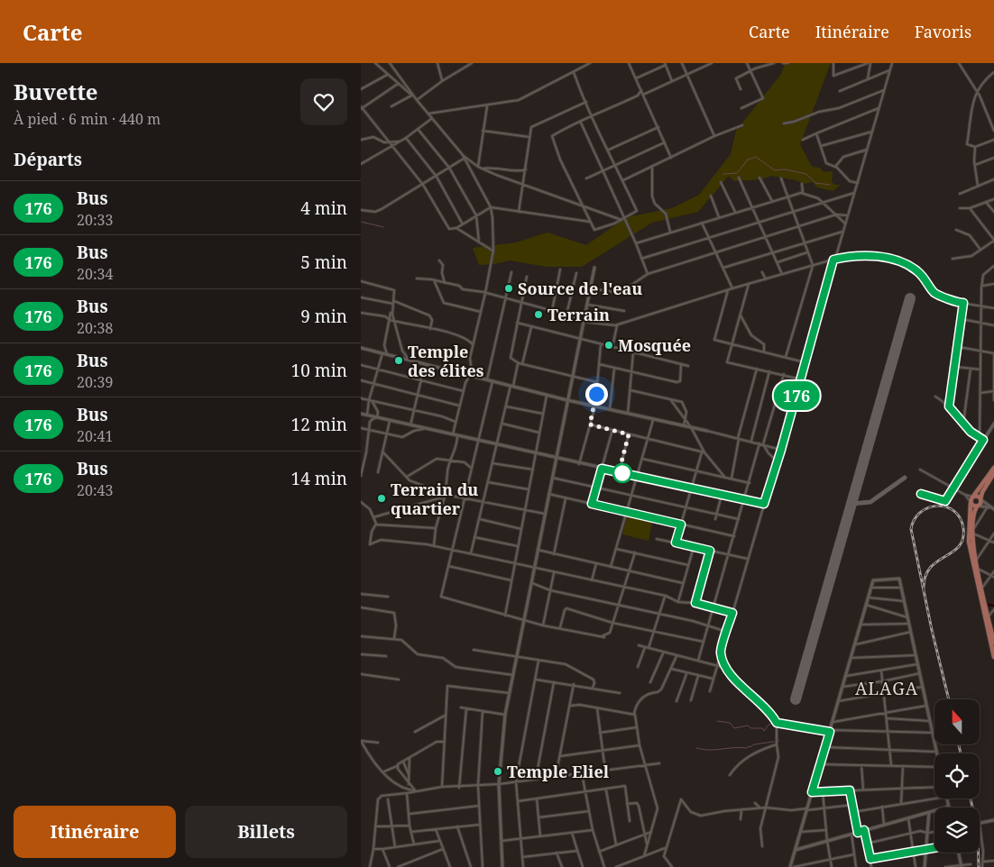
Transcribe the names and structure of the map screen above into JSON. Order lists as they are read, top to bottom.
{
  "districts": ["ALAGA"],
  "places": [
    "Source de l'eau",
    "Terrain",
    "Mosquée",
    "Temple des élites",
    "Terrain du quartier",
    "Temple Eliel"
  ],
  "lines": ["bus line 176"],
  "north": "top",
  "page": {
    "header": "Carte",
    "nav": ["Carte", "Itinéraire", "Favoris"],
    "heading": [
      ["Buvette", "À pied · 6 min · 440 m"],
      "Départs"
    ],
    "on_map": "176",
    "list": [
      {
        "mark": "176",
        "name": "Bus",
        "note": "20:33",
        "value": "4 min"
      },
      {
        "mark": "176",
        "name": "Bus",
        "note": "20:34",
        "value": "5 min"
      },
      {
        "mark": "176",
        "name": "Bus",
        "note": "20:38",
        "value": "9 min"
      },
      {
        "mark": "176",
        "name": "Bus",
        "note": "20:39",
        "value": "10 min"
      },
      {
        "mark": "176",
        "name": "Bus",
        "note": "20:41",
        "value": "12 min"
      },
      {
        "mark": "176",
        "name": "Bus",
        "note": "20:43",
        "value": "14 min"
      }
    ],
    "buttons": ["Itinéraire", "Billets"]
  }
}
